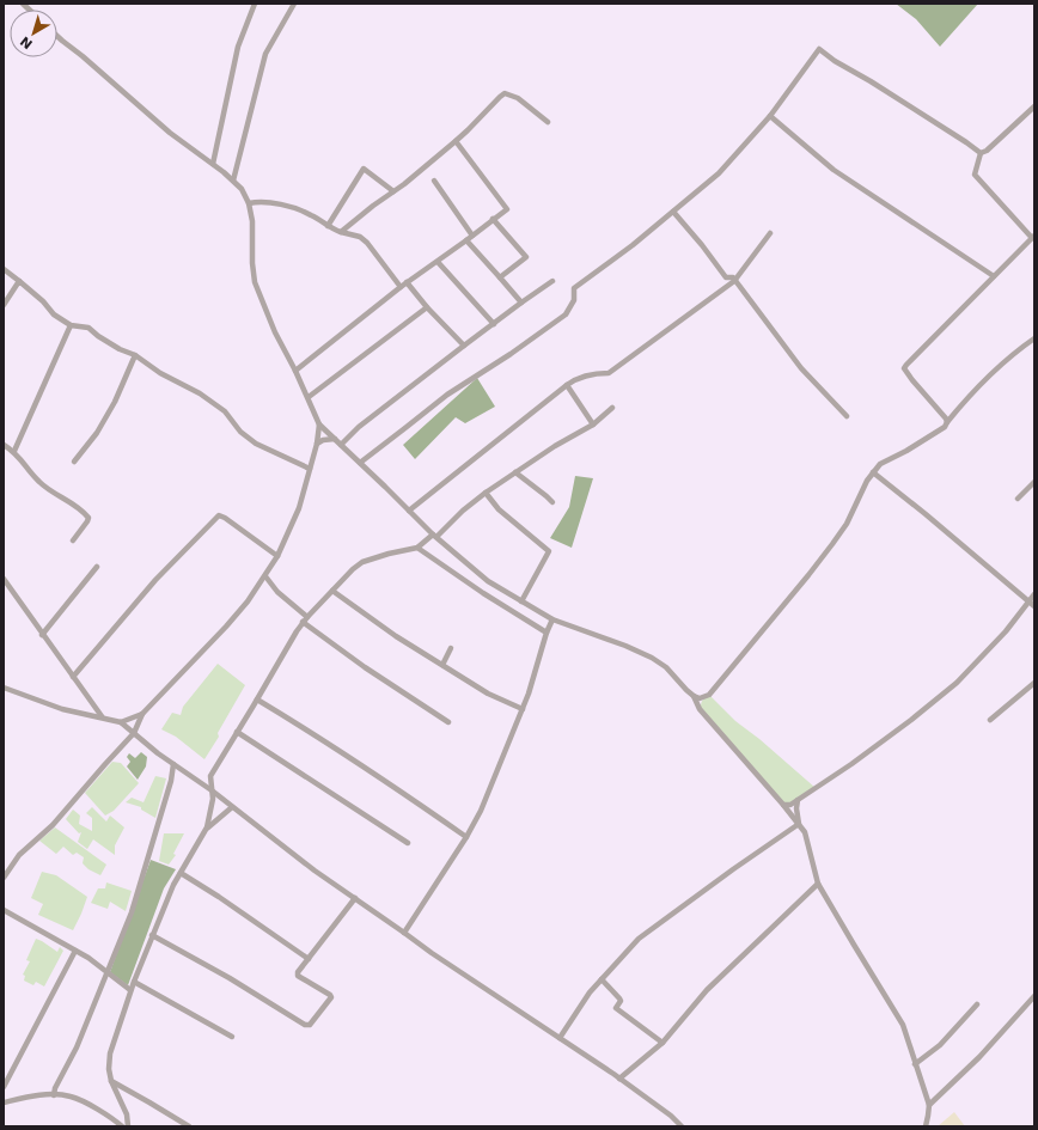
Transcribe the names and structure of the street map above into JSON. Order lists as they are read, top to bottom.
{
  "north": "bottom left"
}
